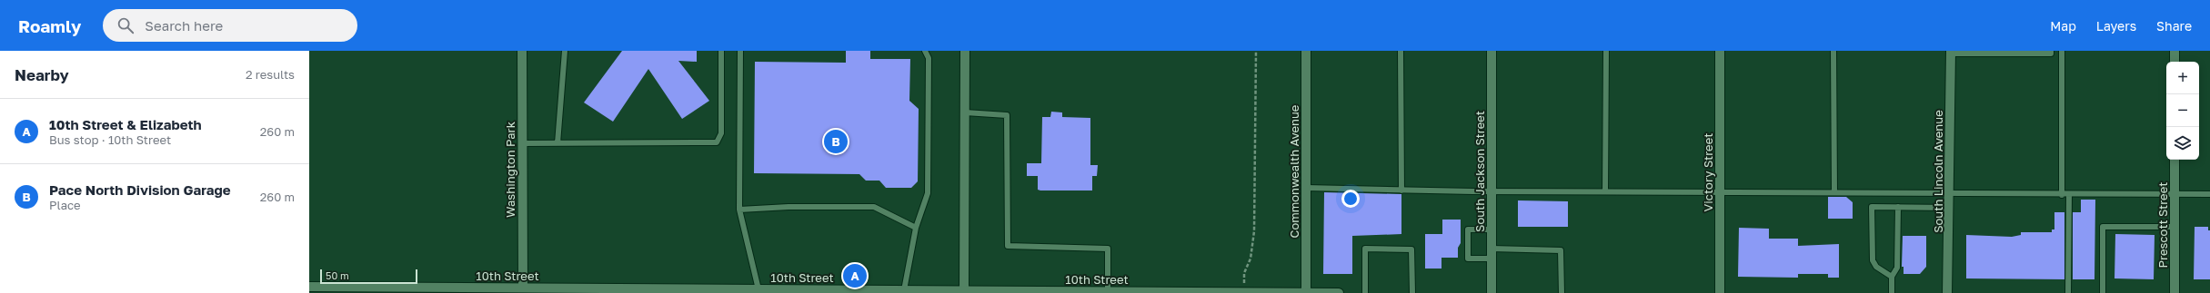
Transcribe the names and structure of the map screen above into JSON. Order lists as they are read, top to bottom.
{
  "streets": {
    "street": [
      "Washington Park",
      "Commonwealth Avenue",
      "South Jackson Street",
      "South Lincoln Avenue",
      "Victory Street",
      "Prescott Street",
      "10th Street"
    ]
  },
  "crossings": [
    ["Washington Park", "10th Street"],
    ["Commonwealth Avenue", "10th Street"]
  ],
  "scale_bar": "50 m",
  "page": {
    "header": "Roamly",
    "search": "Search here",
    "nav": ["Map", "Layers", "Share"],
    "heading": ["Nearby", "2 results"],
    "map_buttons": ["+", "−"],
    "list": [
      {
        "mark": "A",
        "name": "10th Street & Elizabeth",
        "note": "Bus stop · 10th Street",
        "value": "260 m"
      },
      {
        "mark": "B",
        "name": "Pace North Division Garage",
        "note": "Place",
        "value": "260 m"
      }
    ],
    "pins": ["B", "A"],
    "scale": "50 m"
  }
}
